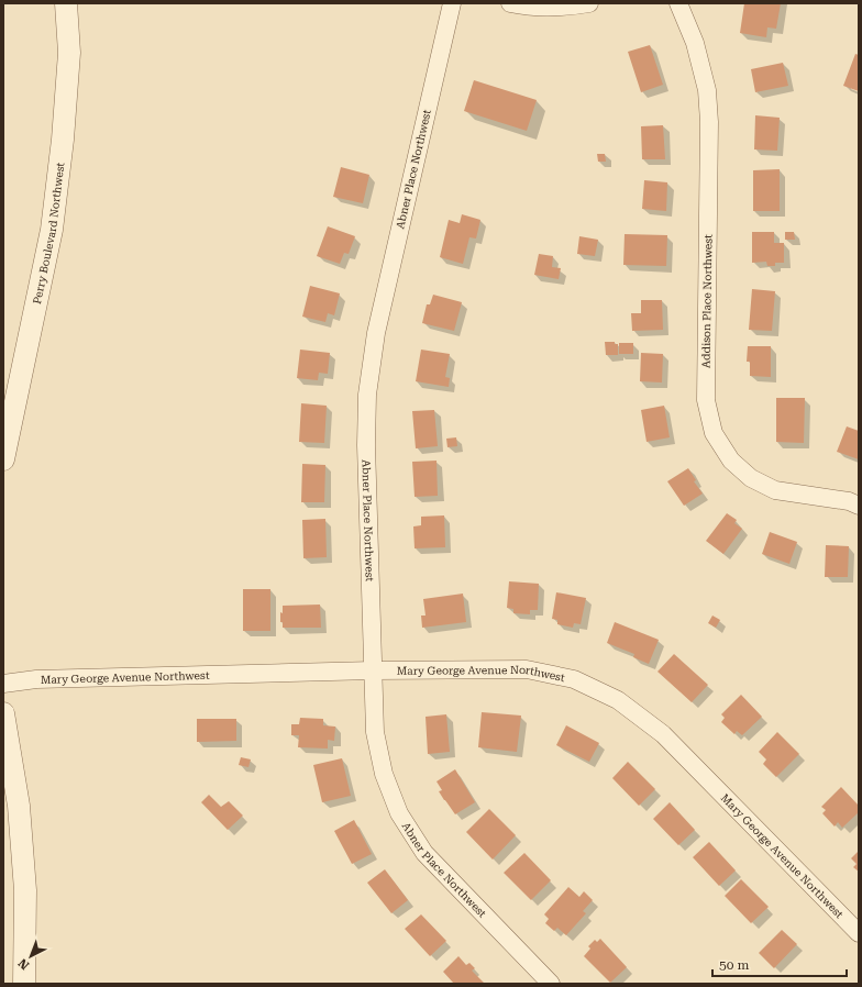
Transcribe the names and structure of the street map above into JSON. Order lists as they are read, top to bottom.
{
  "streets": {
    "street": [
      "Abner Place Northwest",
      "Perry Boulevard Northwest",
      "Addison Place Northwest",
      "Mary George Avenue Northwest"
    ]
  },
  "crossings": [
    ["Abner Place Northwest", "Mary George Avenue Northwest"]
  ],
  "scale_bar": "50 m",
  "north": "bottom left"
}
